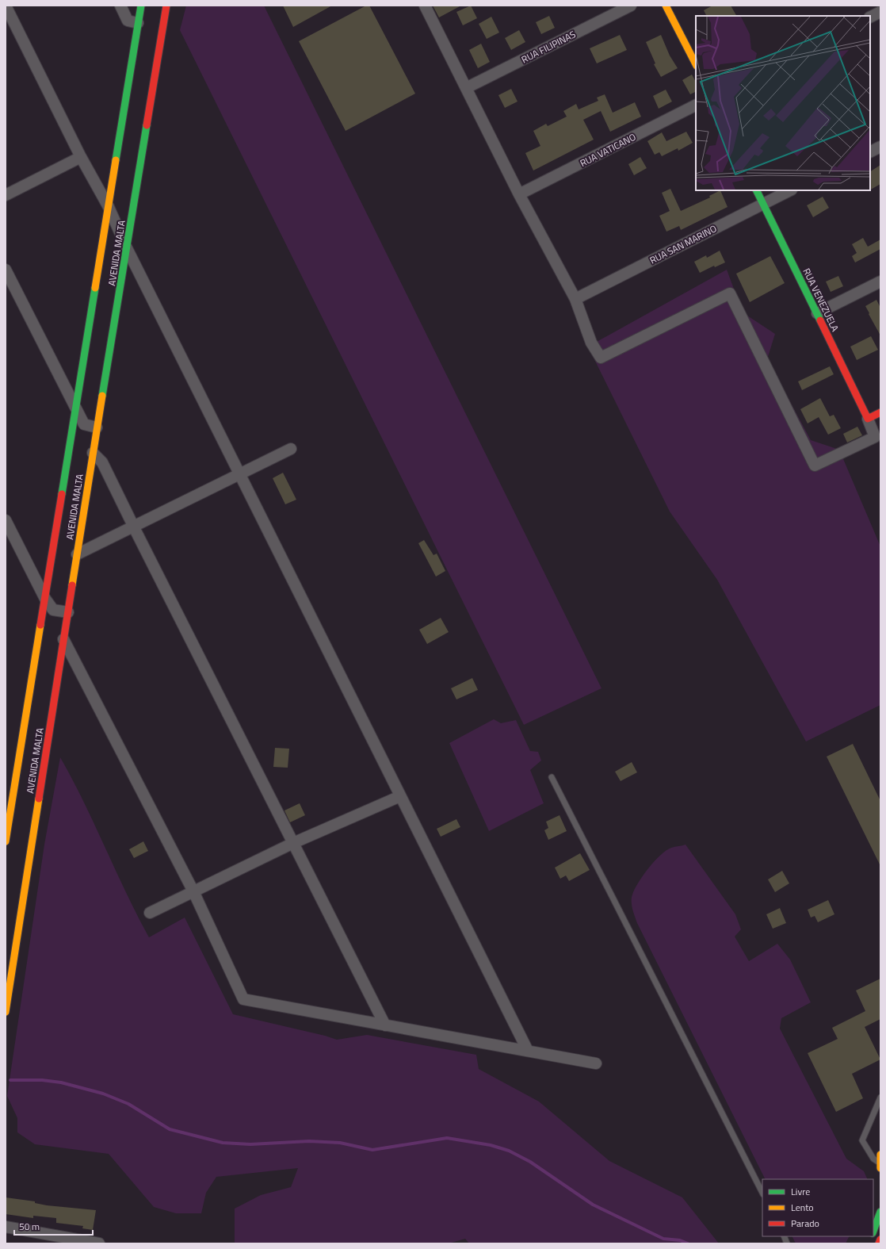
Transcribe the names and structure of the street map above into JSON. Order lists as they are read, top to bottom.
{
  "streets": {
    "main road": ["AVENIDA MALTA", "RUA VENEZUELA"],
    "street": ["RUA FILIPINAS", "RUA VATICANO", "RUA SAN MARINO"]
  },
  "crossings": [
    ["RUA SAN MARINO", "RUA VENEZUELA"]
  ],
  "legend": ["Livre", "Lento", "Parado"],
  "scale_bar": "50 m"
}
